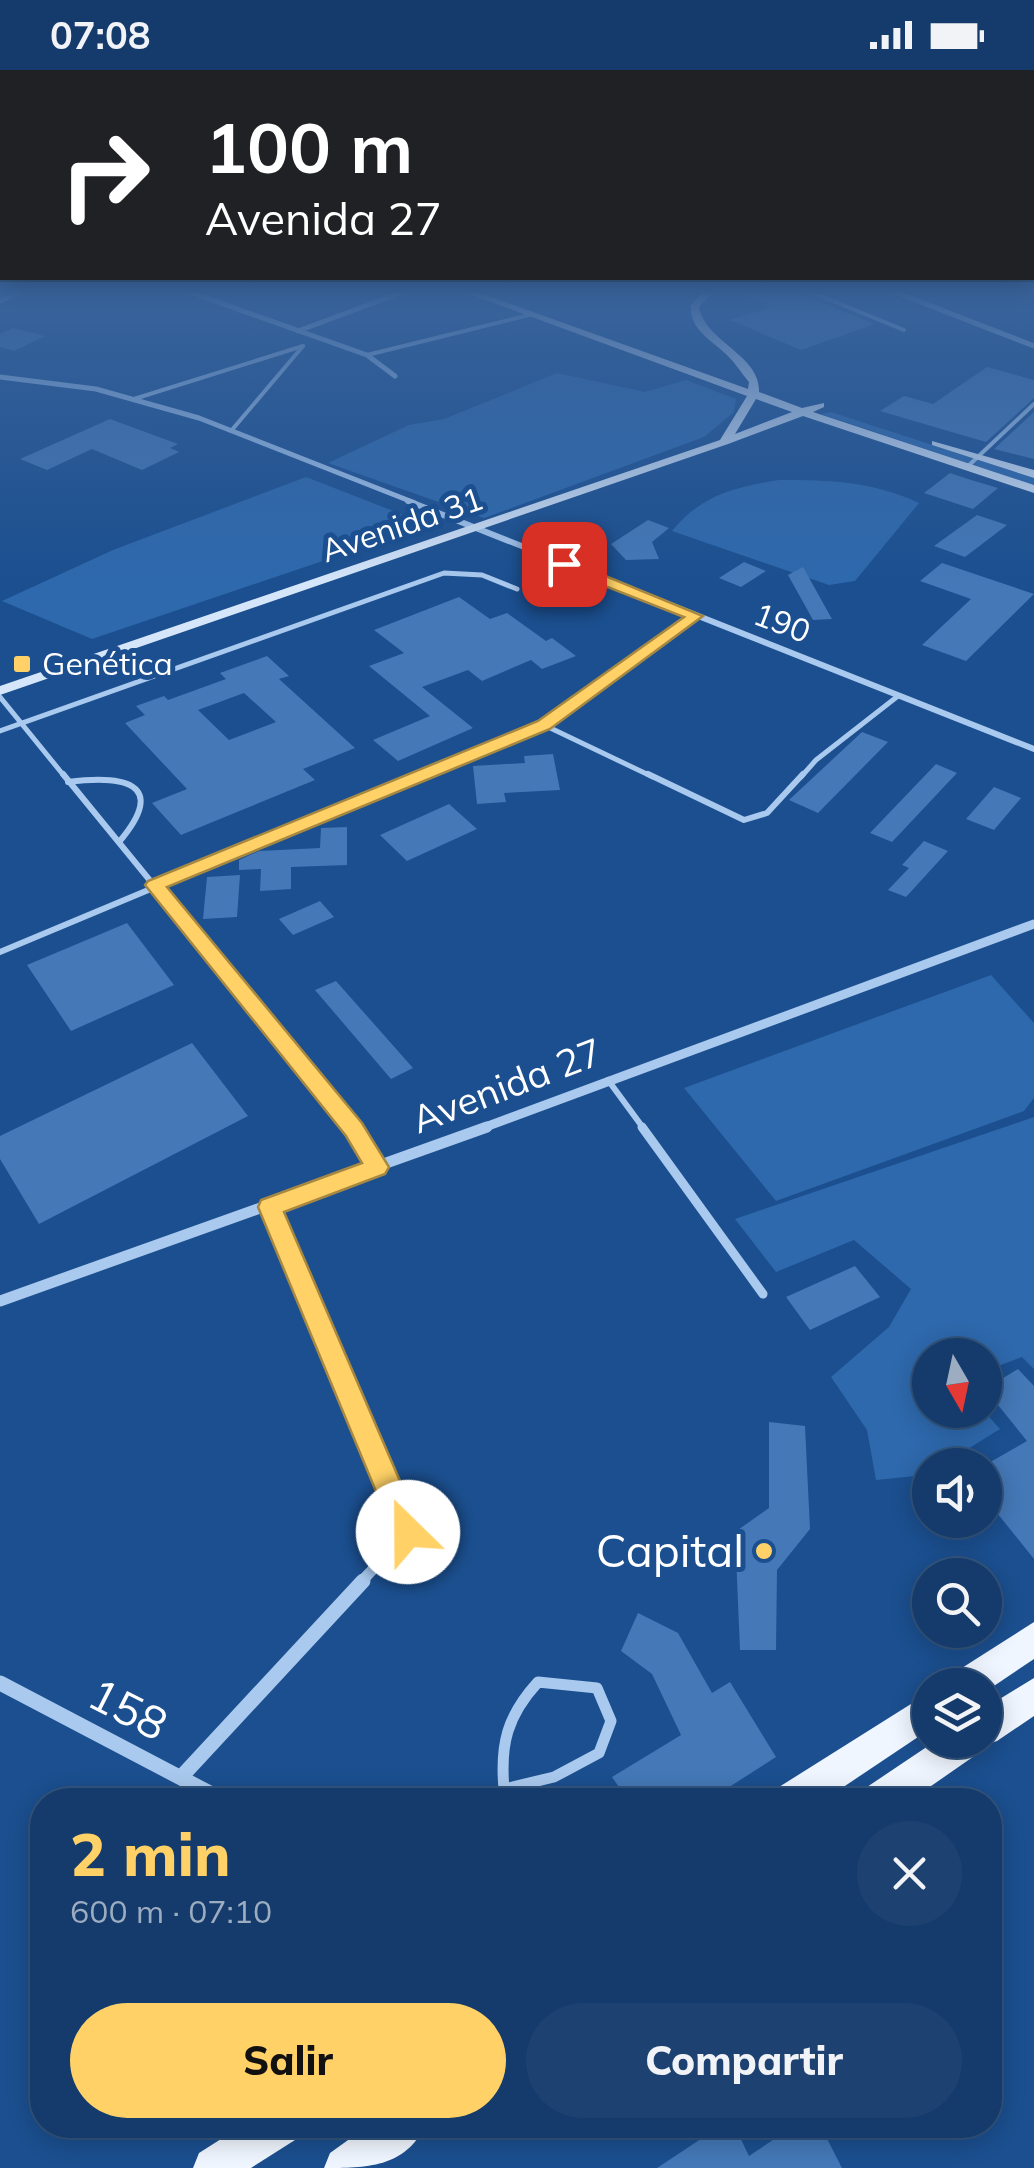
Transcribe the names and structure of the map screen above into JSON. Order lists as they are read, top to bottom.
{
  "streets": {
    "main road": ["Avenida 31"],
    "street": ["190", "Avenida 27", "158"]
  },
  "crossings": [
    ["Avenida 31", "190"]
  ],
  "places": {
    "transit": ["Genética"],
    "other": ["Capital"]
  },
  "north": "bottom",
  "page": {
    "status": "07:08",
    "turn": ["100 m", "Avenida 27"],
    "heading": ["2 min", "600 m · 07:10"],
    "buttons": ["Salir", "Compartir"]
  }
}
